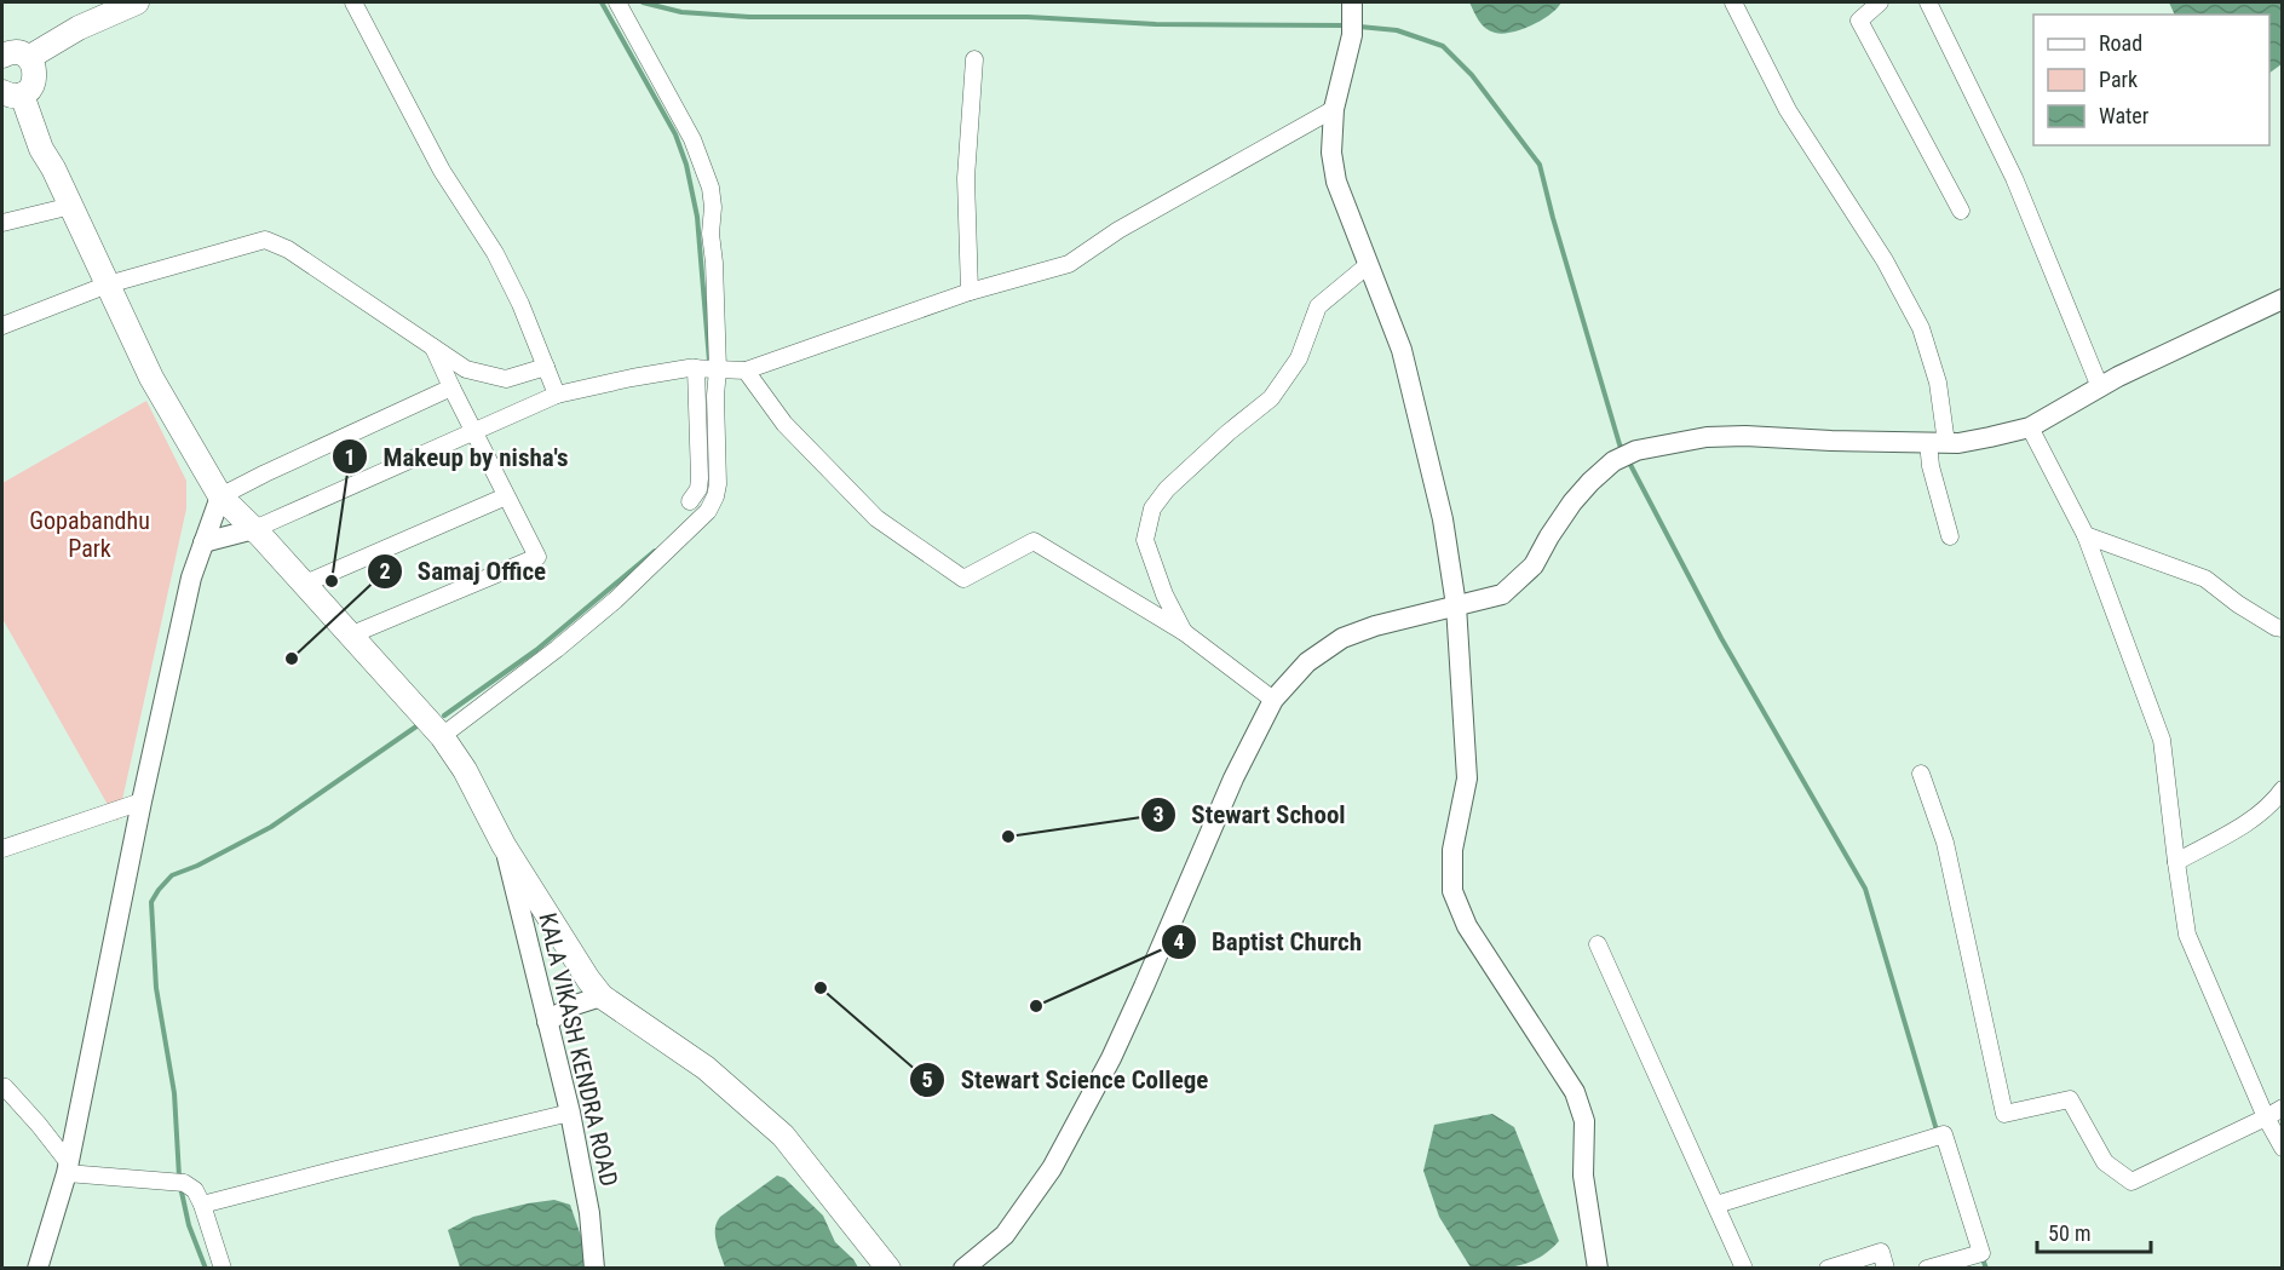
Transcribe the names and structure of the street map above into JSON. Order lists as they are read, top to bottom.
{
  "streets": {
    "street": ["KALA VIKASH KENDRA ROAD"]
  },
  "parks": ["Gopabandhu Park"],
  "places": [
    "Makeup by nisha's",
    "Samaj Office",
    "Stewart School",
    "Stewart Science College",
    "Baptist Church"
  ],
  "legend": ["Road", "Park", "Water"],
  "scale_bar": "50 m"
}
